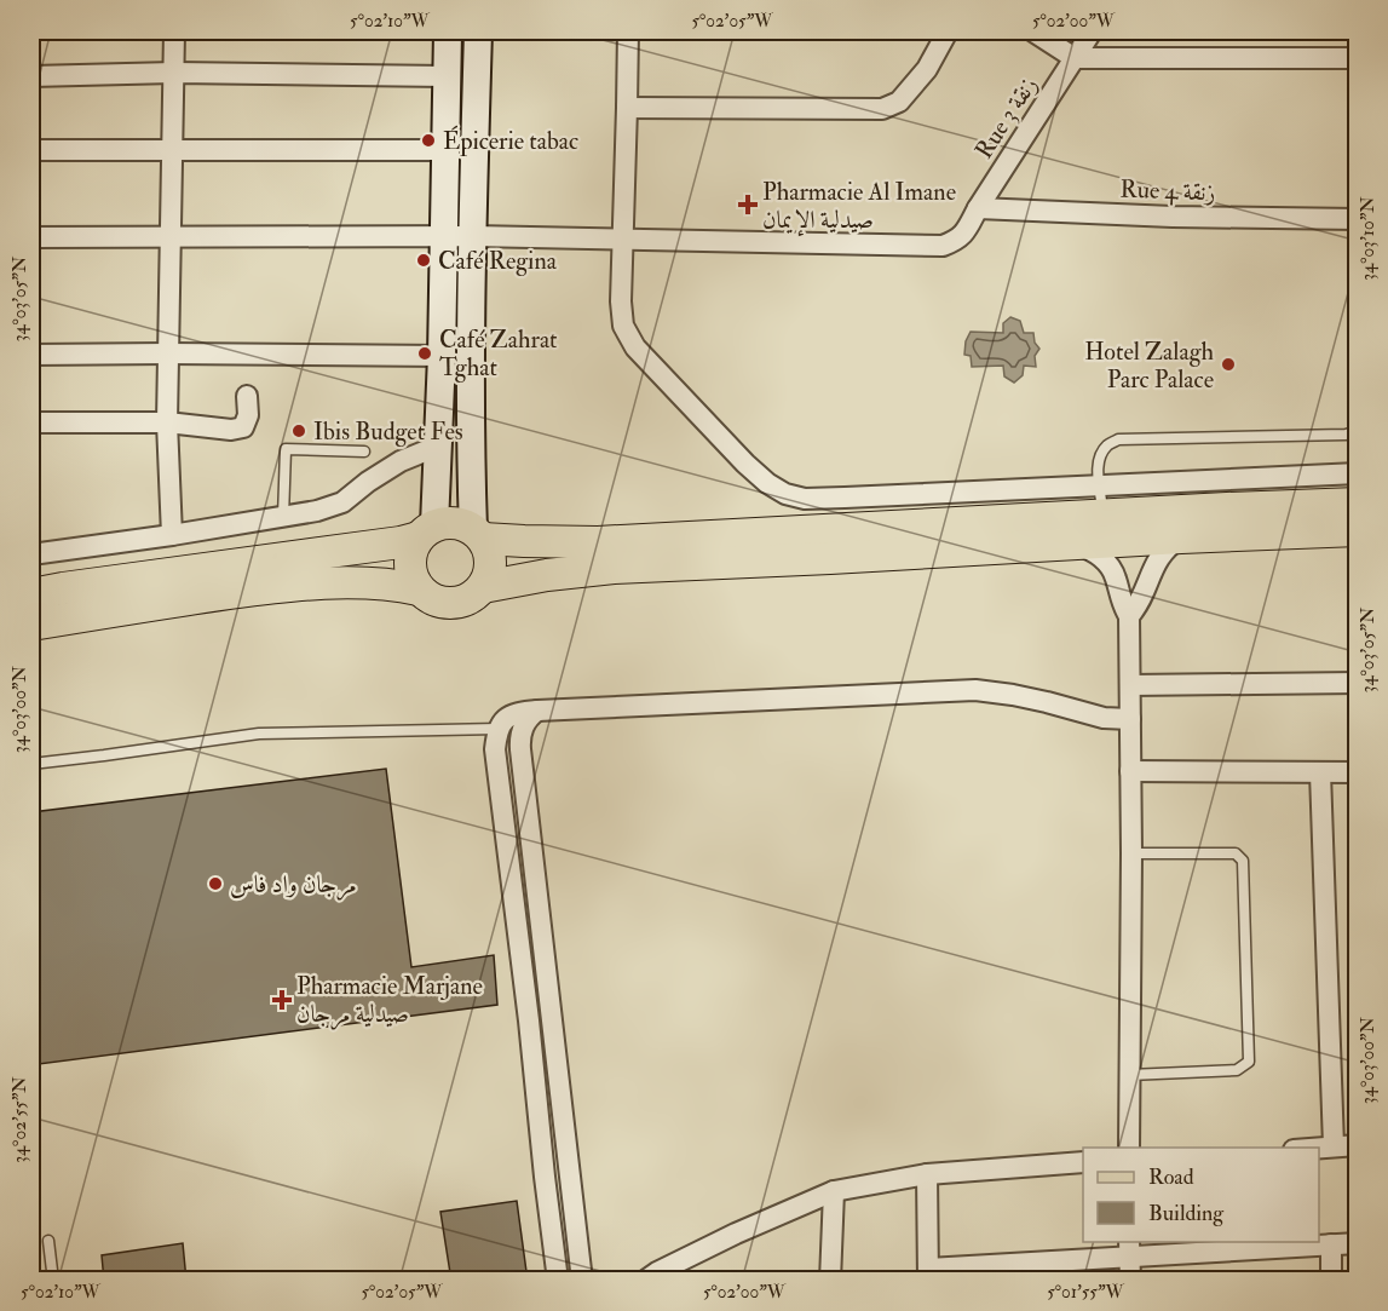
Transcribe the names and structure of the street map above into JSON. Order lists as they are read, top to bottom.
{
  "streets": {
    "street": ["Rue 3 زنقة", "Rue 4 زنقة"]
  },
  "crossings": [
    ["Rue 3 زنقة", "Rue 4 زنقة"]
  ],
  "places": {
    "other": [
      "Épicerie tabac",
      "Café Regina",
      "Café Zahrat Tghat",
      "Hotel Zalagh Parc Palace",
      "Ibis Budget Fes",
      "مرجان واد فاس"
    ],
    "health": ["Pharmacie Al Imane صيدلية الإيمان", "Pharmacie Marjane صيدلية مرجان"]
  },
  "legend": ["Road", "Building"],
  "coordinates": [
    "5°02'10\"W",
    "5°02'05\"W",
    "5°02'00\"W",
    "34°03'10\"N",
    "34°03'05\"N",
    "34°03'00\"N",
    "34°02'55\"N",
    "5°01'55\"W"
  ]
}
